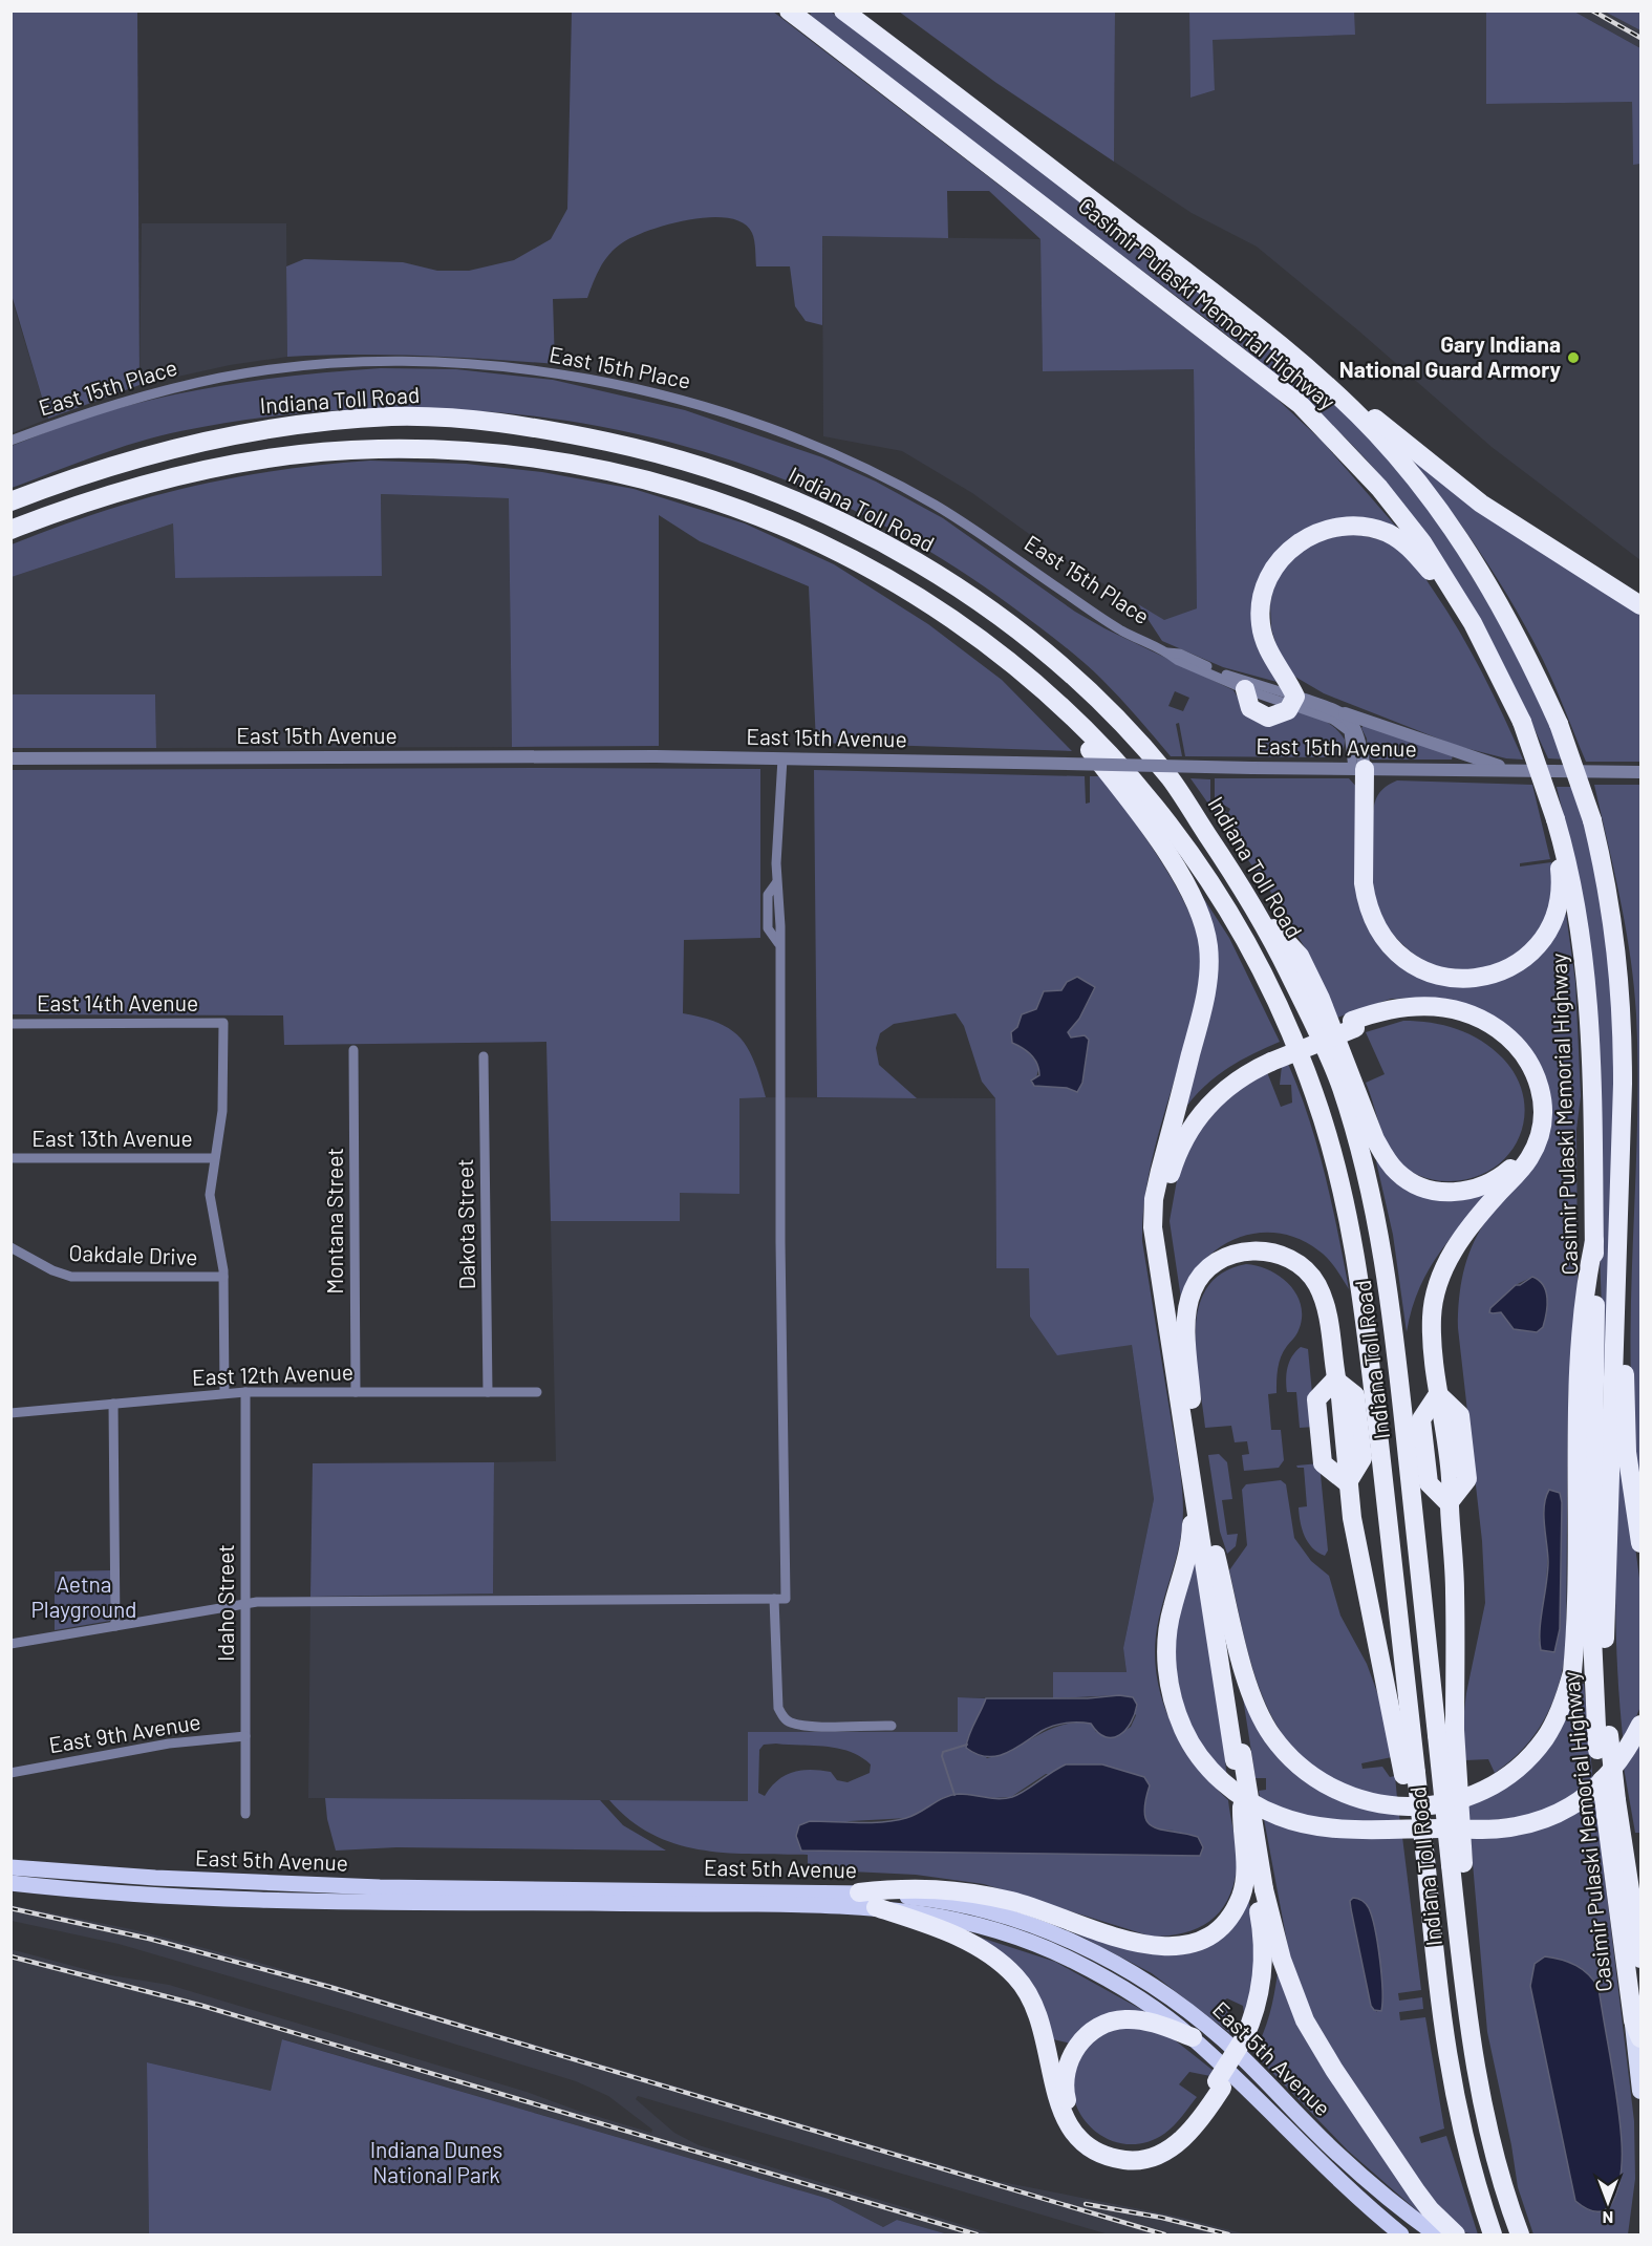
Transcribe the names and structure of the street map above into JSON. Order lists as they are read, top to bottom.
{
  "streets": {
    "highway": ["Casimir Pulaski Memorial Highway", "Indiana Toll Road"],
    "main road": ["East 5th Avenue"],
    "street": [
      "East 15th Place",
      "East 15th Avenue",
      "East 14th Avenue",
      "East 13th Avenue",
      "Montana Street",
      "Dakota Street",
      "Oakdale Drive",
      "East 12th Avenue",
      "Idaho Street",
      "East 9th Avenue"
    ]
  },
  "crossings": [
    ["East 15th Place", "East 15th Avenue"],
    ["East 14th Avenue", "East 13th Avenue"],
    ["Montana Street", "East 12th Avenue"],
    ["Dakota Street", "East 12th Avenue"],
    ["East 12th Avenue", "Idaho Street"],
    ["Idaho Street", "East 9th Avenue"]
  ],
  "parks": ["Aetna Playground", "Indiana Dunes National Park"],
  "places": ["Gary Indiana National Guard Armory"],
  "north": "bottom"
}
